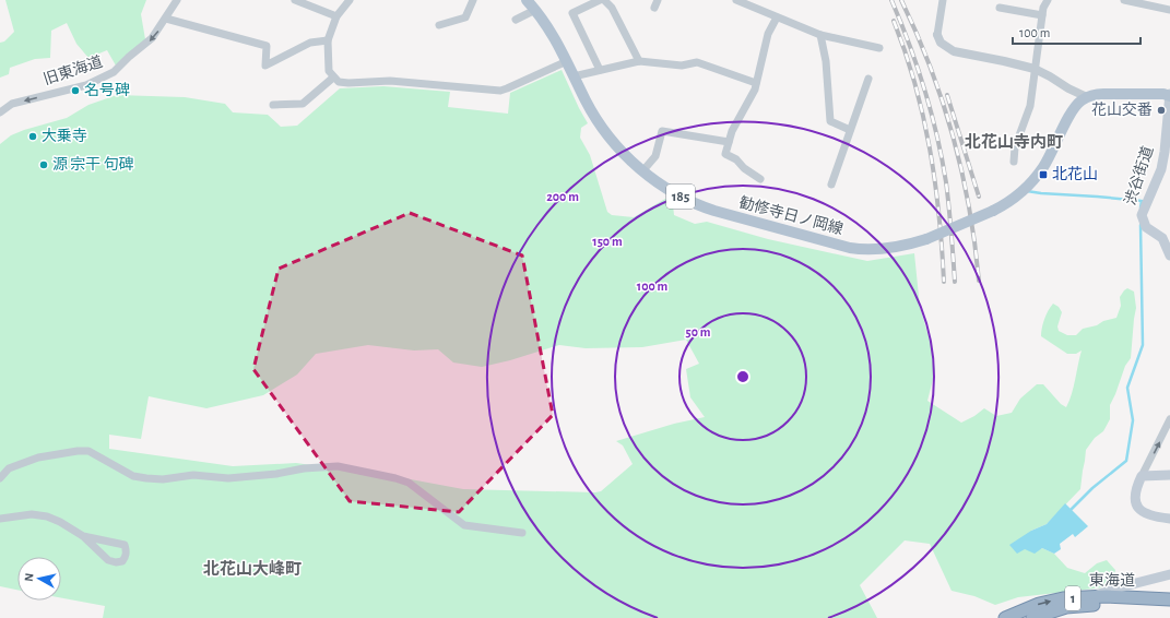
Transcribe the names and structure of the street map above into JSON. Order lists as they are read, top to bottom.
{
  "streets": {
    "highway": ["東海道", "1"],
    "main road": ["渋谷街道", "185", "勧修寺日ノ岡線"],
    "street": ["旧東海道"]
  },
  "crossings": [
    ["渋谷街道", "勧修寺日ノ岡線"]
  ],
  "one_way": ["旧東海道"],
  "districts": ["北花山寺内町", "北花山大峰町"],
  "places": {
    "other": [
      "名号碑",
      "花山交番",
      "大乗寺",
      "源 宗干 句碑"
    ],
    "transit": ["北花山"]
  },
  "scale_bar": "100 m",
  "north": "left",
  "rings": [
    "200 m",
    "150 m",
    "100 m",
    "50 m"
  ]
}
